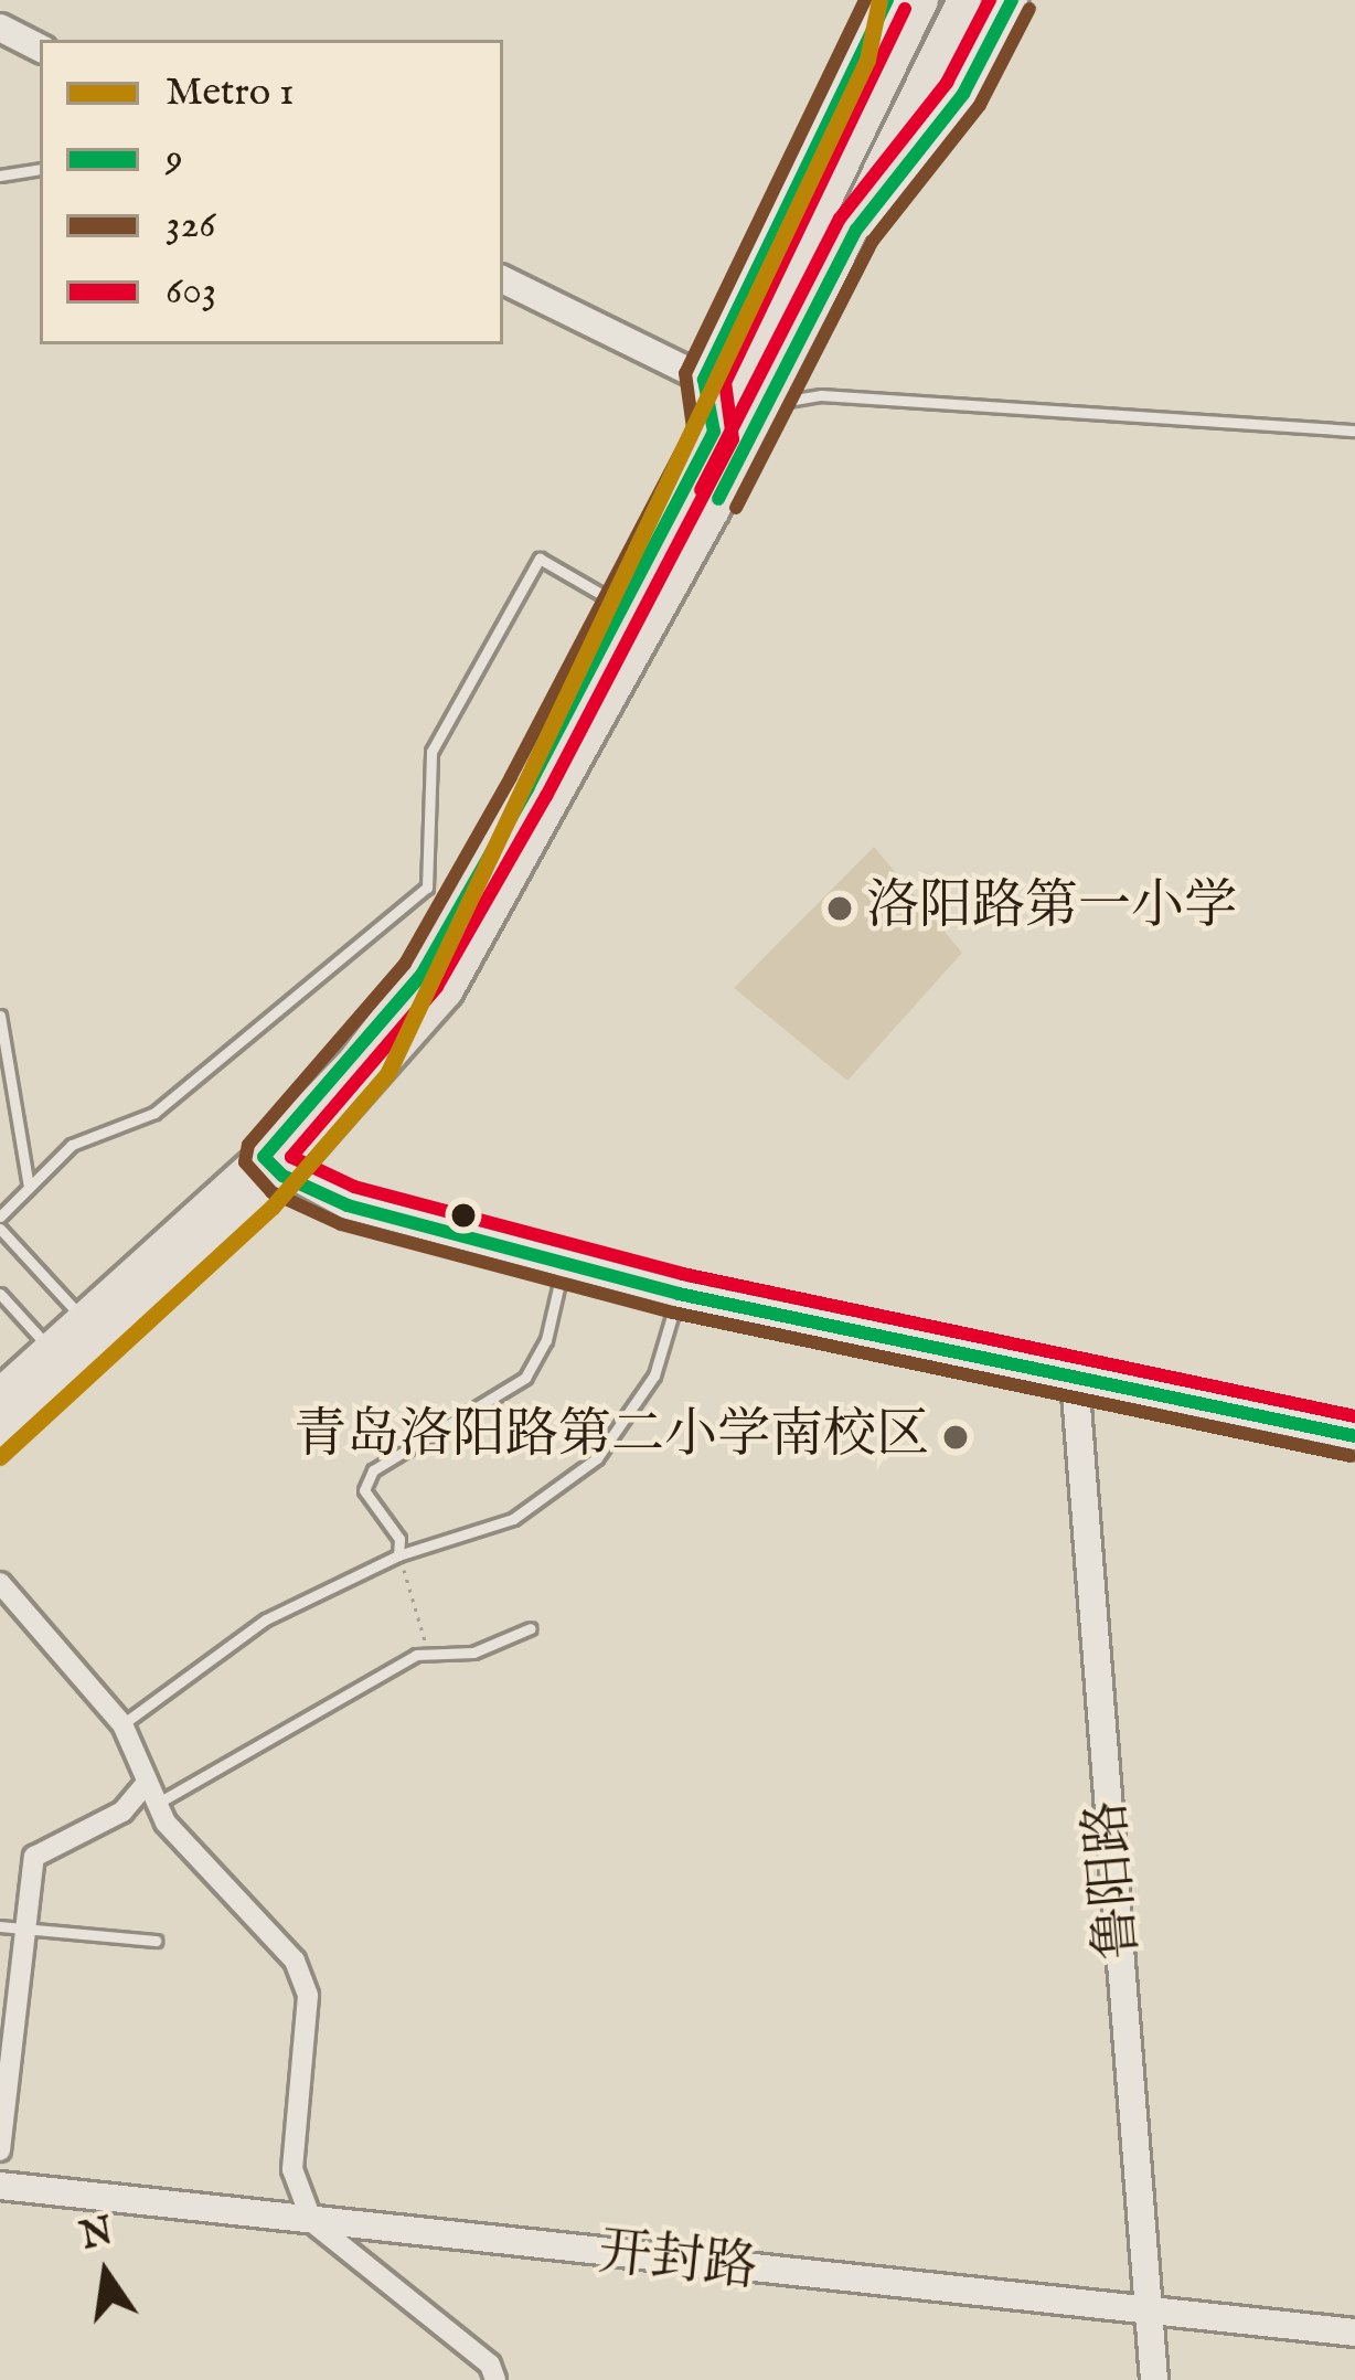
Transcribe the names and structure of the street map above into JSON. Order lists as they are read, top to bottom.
{
  "streets": {
    "street": ["鲁阳路", "开封路"]
  },
  "crossings": [
    ["鲁阳路", "开封路"]
  ],
  "places": ["洛阳路第一小学", "青岛洛阳路第二小学南校区"],
  "lines": [
    "metro line 1",
    "transit line 9",
    "transit line 326",
    "transit line 603"
  ],
  "legend": [
    "Metro 1",
    "9",
    "326",
    "603"
  ],
  "north": "top"
}
